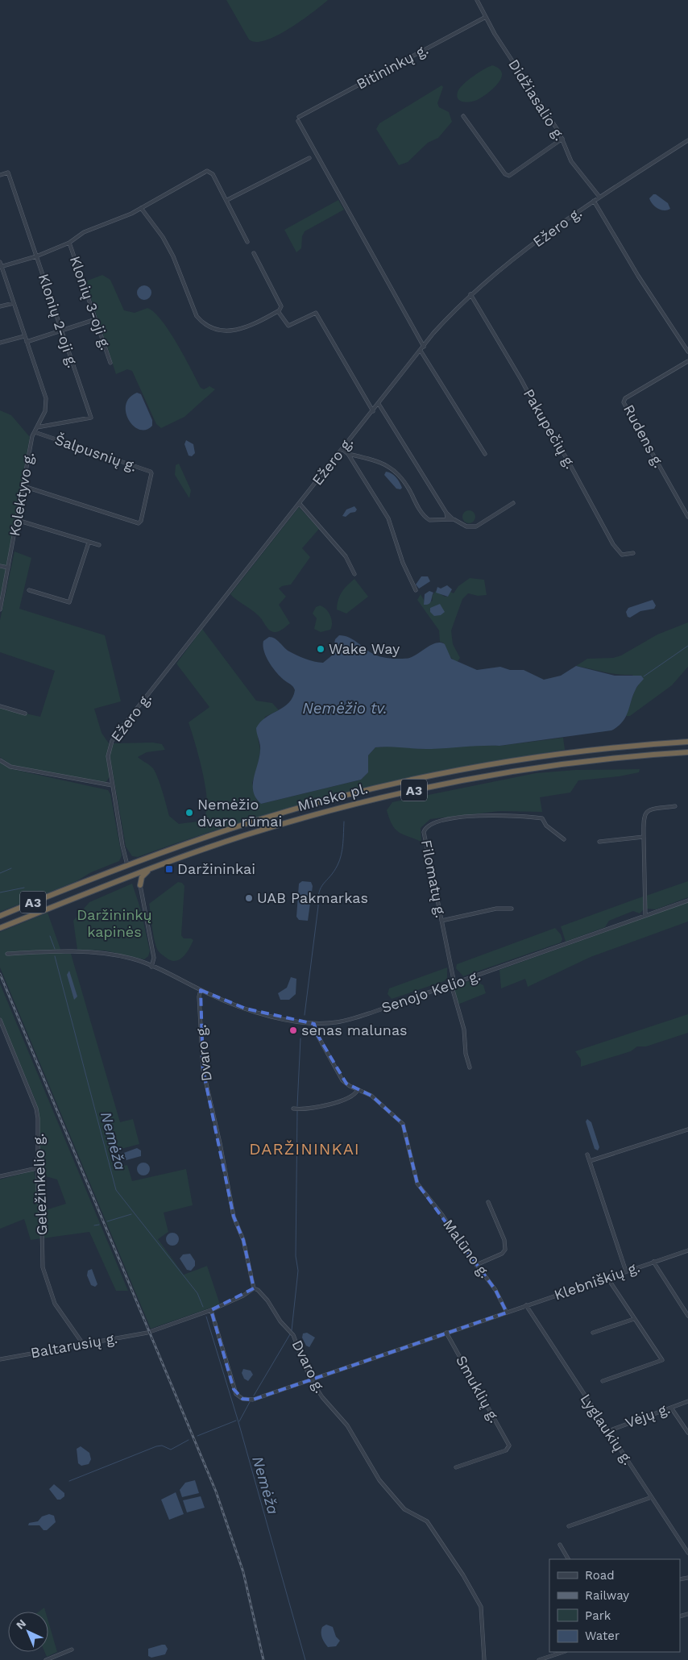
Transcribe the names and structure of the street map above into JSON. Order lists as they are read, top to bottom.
{
  "streets": {
    "highway": ["A3", "Minsko pl."],
    "street": [
      "Bitininkų g.",
      "Didžiasalio g.",
      "Ežero g.",
      "Klonių 3-oji g.",
      "Klonių 2-oji g.",
      "Pakupečių g.",
      "Rudens g.",
      "Šalpusnių g.",
      "Kolektyvo g.",
      "Filomatų g.",
      "Senojo Kelio g.",
      "Dvaro g.",
      "Geležinkelio g.",
      "Malūno g.",
      "Klebniškių g.",
      "Baltarusių g.",
      "Smuklių g.",
      "Vėjų g.",
      "Lyglaukių g."
    ]
  },
  "crossings": [
    ["Bitininkų g.", "Didžiasalio g."],
    ["Didžiasalio g.", "Ežero g."],
    ["Ežero g.", "Pakupečių g."],
    ["Ežero g.", "Minsko pl."],
    ["Klonių 2-oji g.", "Kolektyvo g."],
    ["Šalpusnių g.", "Kolektyvo g."],
    ["Filomatų g.", "Senojo Kelio g."],
    ["Senojo Kelio g.", "Dvaro g."],
    ["Senojo Kelio g.", "Malūno g."],
    ["Dvaro g.", "Baltarusių g."],
    ["Geležinkelio g.", "Baltarusių g."],
    ["Malūno g.", "Klebniškių g."],
    ["Klebniškių g.", "Lyglaukių g."],
    ["Vėjų g.", "Lyglaukių g."]
  ],
  "districts": ["DARŽININKAI"],
  "water": ["Nemėžio tv.", "Nemėža"],
  "parks": ["Daržininkų kapinės"],
  "places": {
    "other": [
      "Wake Way",
      "Nemėžio dvaro rūmai",
      "UAB Pakmarkas",
      "senas malunas"
    ],
    "transit": ["Daržininkai"]
  },
  "legend": [
    "Road",
    "Railway",
    "Park",
    "Water"
  ],
  "north": "top left"
}
